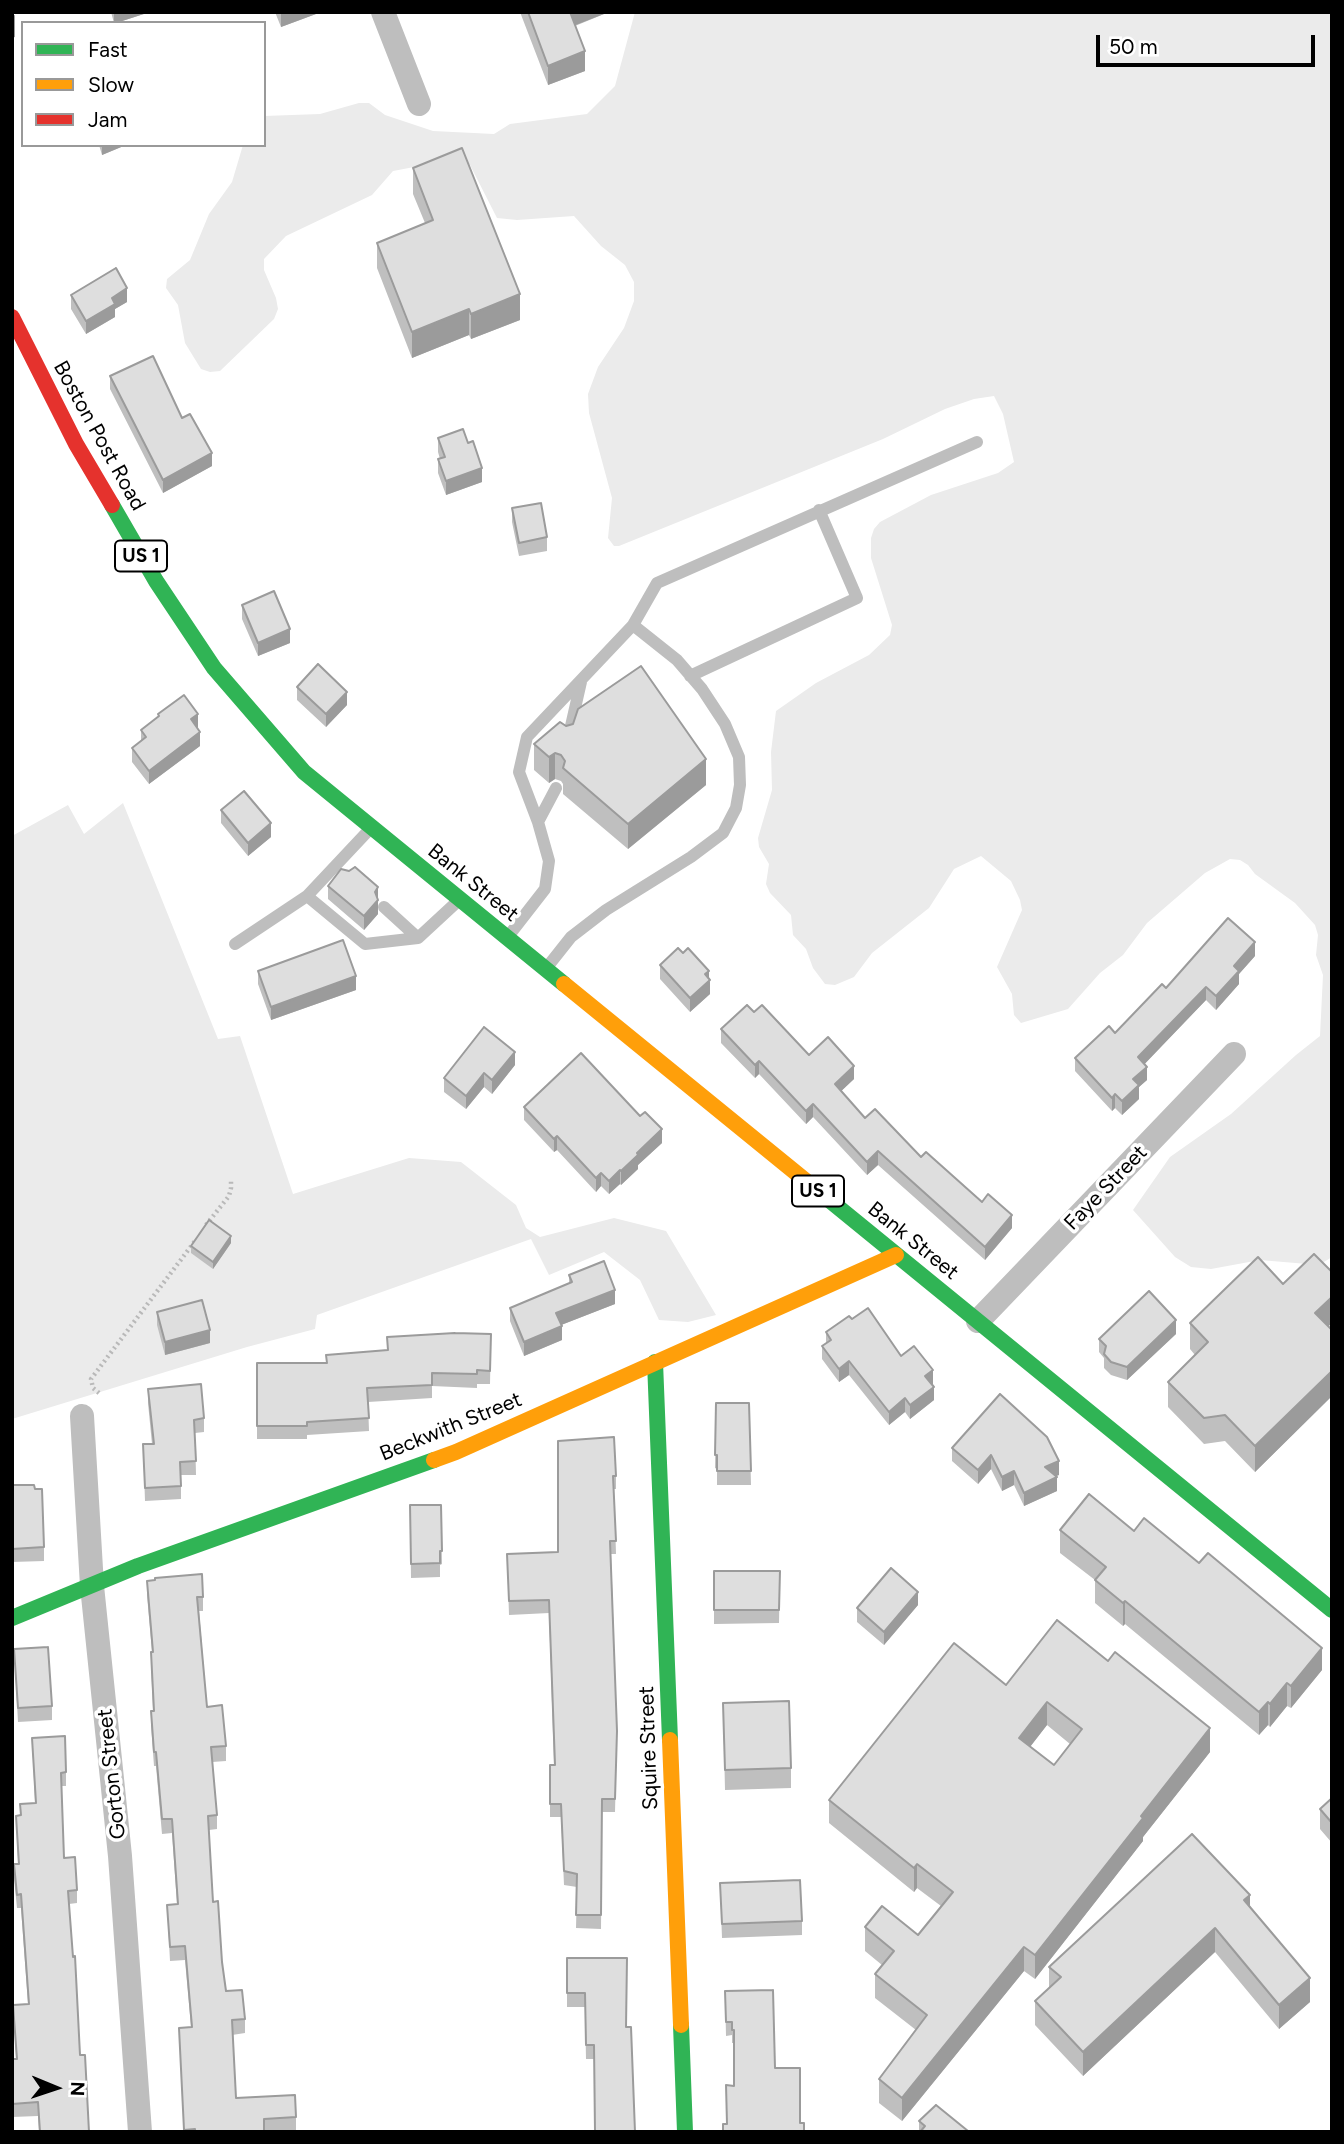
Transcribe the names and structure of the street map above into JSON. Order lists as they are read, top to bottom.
{
  "streets": {
    "main road": [
      "Boston Post Road",
      "US 1",
      "Bank Street",
      "Beckwith Street",
      "Squire Street"
    ],
    "street": ["Faye Street", "Gorton Street"]
  },
  "crossings": [
    ["Boston Post Road", "Bank Street"],
    ["Bank Street", "Faye Street"],
    ["Bank Street", "Beckwith Street"],
    ["Beckwith Street", "Squire Street"],
    ["Beckwith Street", "Gorton Street"]
  ],
  "legend": ["Fast", "Slow", "Jam"],
  "scale_bar": "50 m",
  "north": "right"
}
